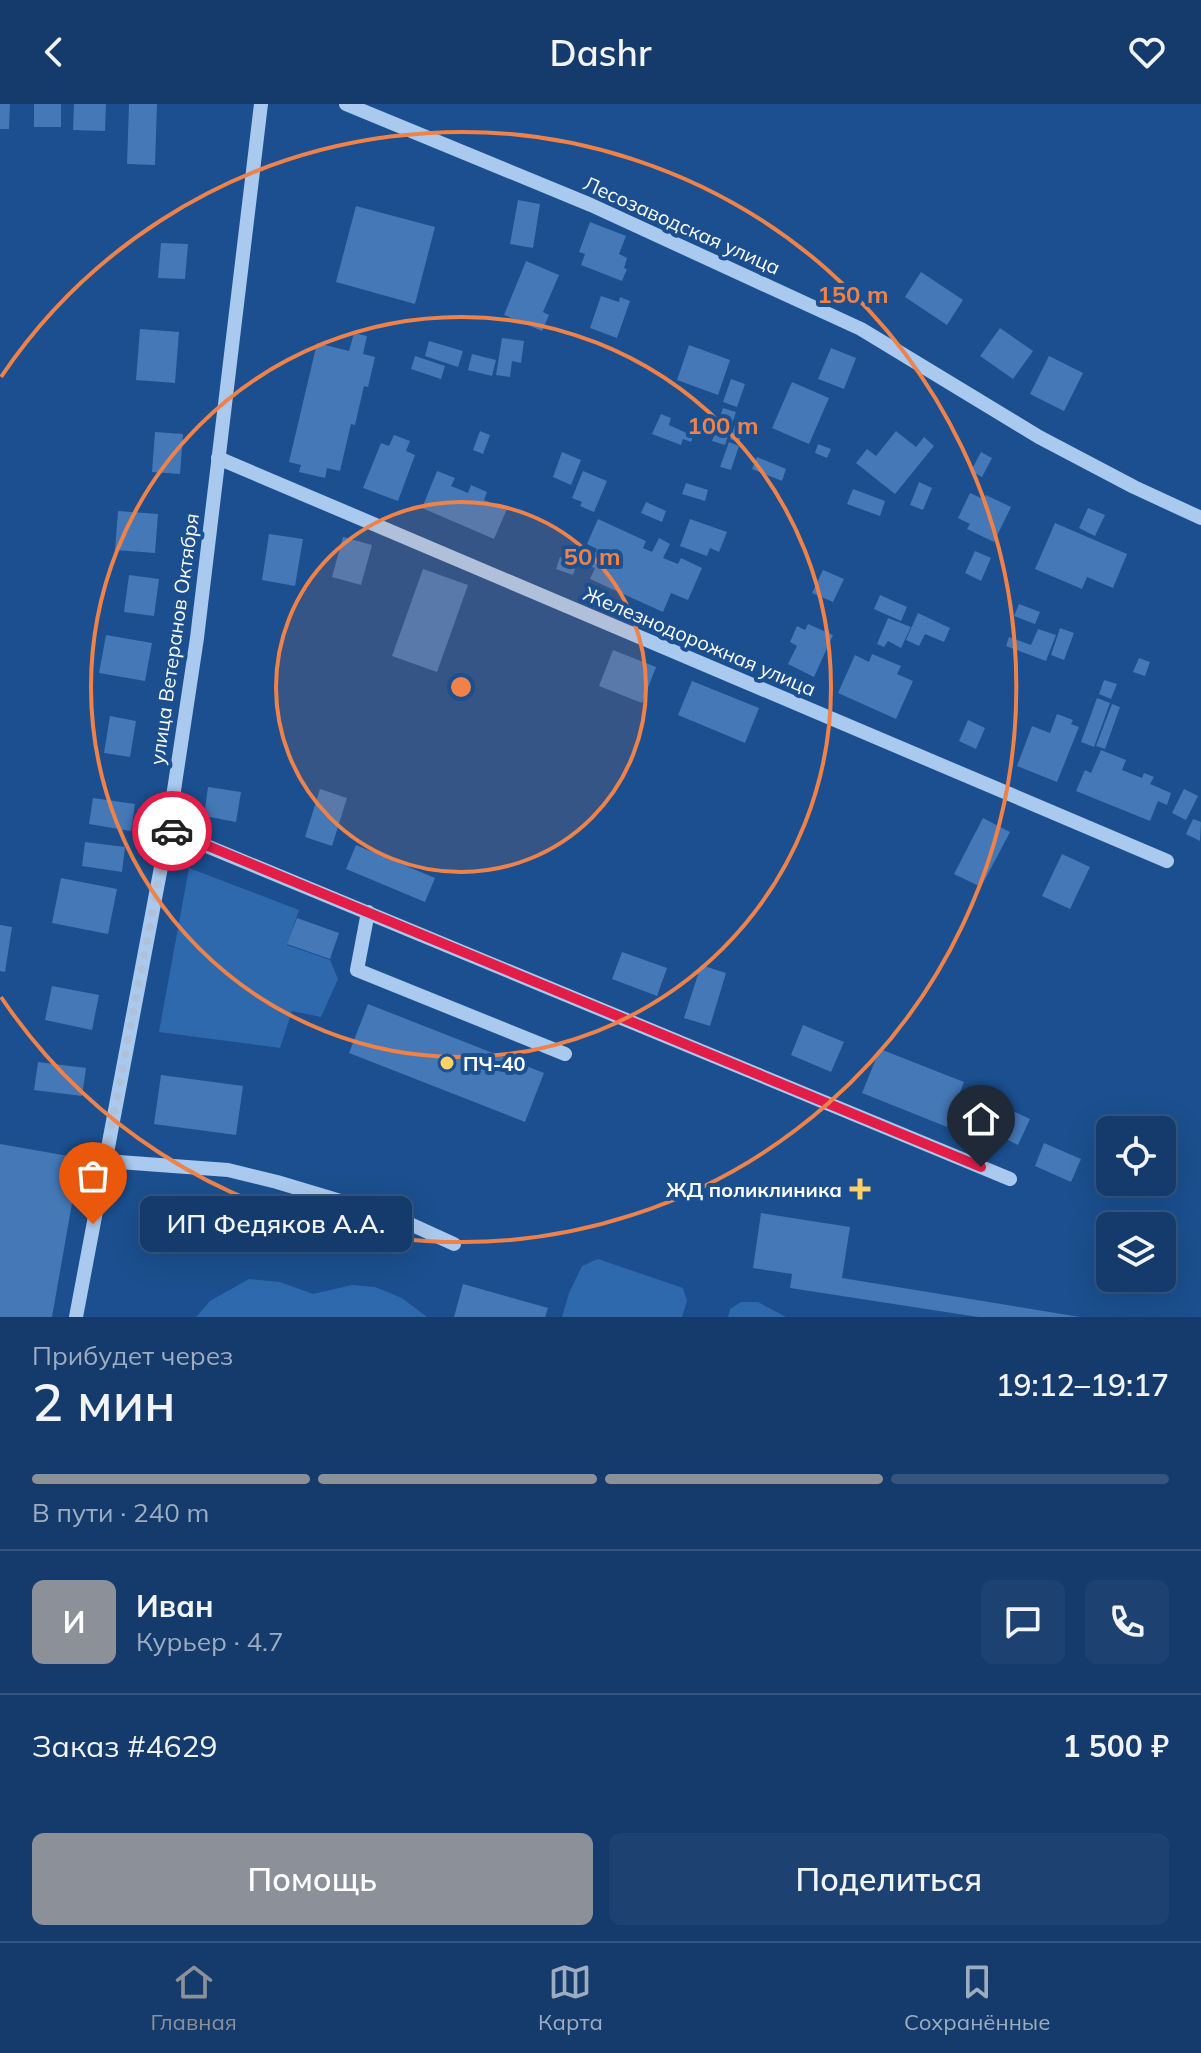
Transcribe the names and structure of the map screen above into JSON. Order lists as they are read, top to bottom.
{
  "streets": {
    "street": ["Лесозаводская улица", "улица Ветеранов Октября", "Железнодорожная улица"]
  },
  "crossings": [
    ["улица Ветеранов Октября", "Железнодорожная улица"]
  ],
  "places": {
    "other": ["ПЧ-40", "ИП Федяков А.А."],
    "health": ["ЖД поликлиника"]
  },
  "page": {
    "header": "Dashr",
    "bubble": "ИП Федяков А.А.",
    "heading": ["2 мин", "Прибудет через", "19:12–19:17"],
    "panel": [
      "Иван",
      "Курьер · 4.7",
      "Заказ #4629",
      "1 500 ₽"
    ],
    "bar": "В пути · 240 m",
    "round": "И",
    "buttons": ["Помощь", "Поделиться"],
    "tabs": ["Главная", "Карта", "Сохранённые"]
  },
  "rings": ["150 m", "100 m", "50 m"]
}
